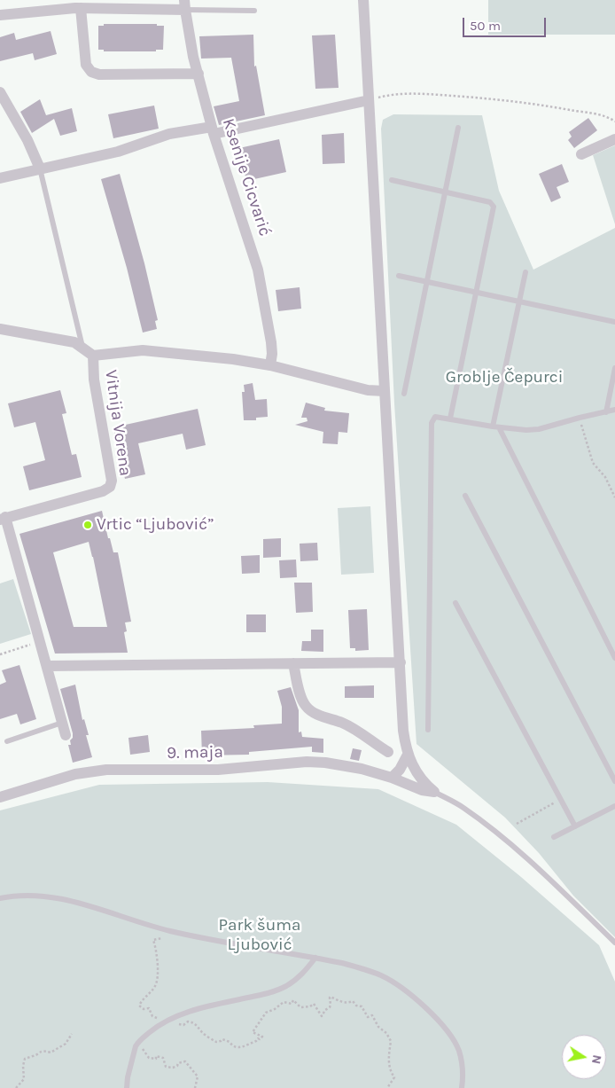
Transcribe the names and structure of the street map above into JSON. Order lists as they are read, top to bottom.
{
  "streets": {
    "street": ["Ksenije Cicvarić", "Vitnija Vorena", "9. maja"]
  },
  "parks": ["Groblje Čepurci", "Park šuma Ljubović"],
  "places": ["Vrtic “Ljubović”"],
  "scale_bar": "50 m",
  "north": "right"
}
